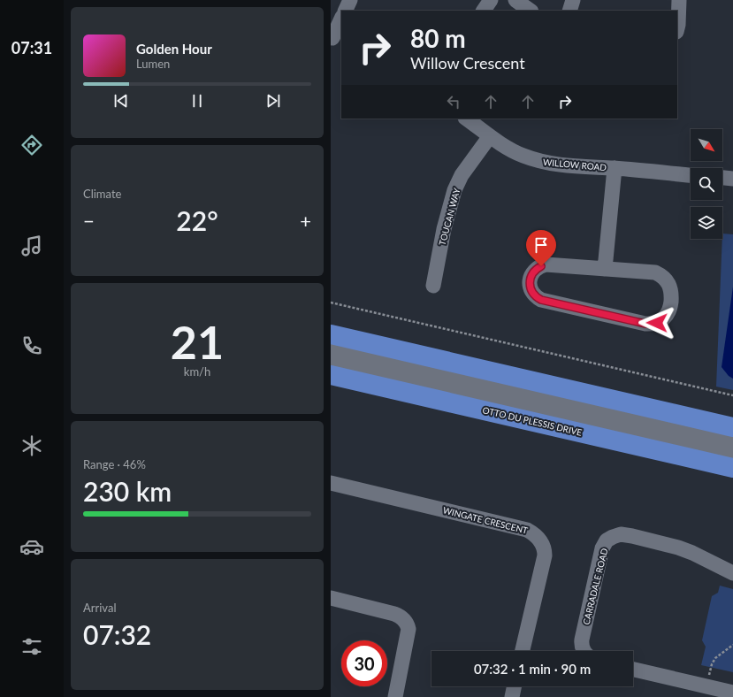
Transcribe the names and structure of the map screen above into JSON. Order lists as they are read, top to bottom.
{
  "streets": {
    "main road": ["OTTO DU PLESSIS DRIVE"],
    "street": [
      "WILLOW ROAD",
      "TOUCAN WAY",
      "WINGATE CRESCENT",
      "CARRADALE ROAD"
    ]
  },
  "crossings": [
    ["WILLOW ROAD", "TOUCAN WAY"]
  ],
  "north": "bottom right",
  "page": {
    "tabs": "07:31",
    "turn": ["80 m", "Willow Crescent"],
    "song": ["Golden Hour", "Lumen"],
    "tile": [
      "Climate",
      ["21", "km/h"],
      ["Range · 46%", "230 km"],
      ["Arrival", "07:32"]
    ],
    "heat": ["−", "22°", "+"],
    "limit": "30",
    "trip": "07:32 · 1 min · 90 m"
  }
}
